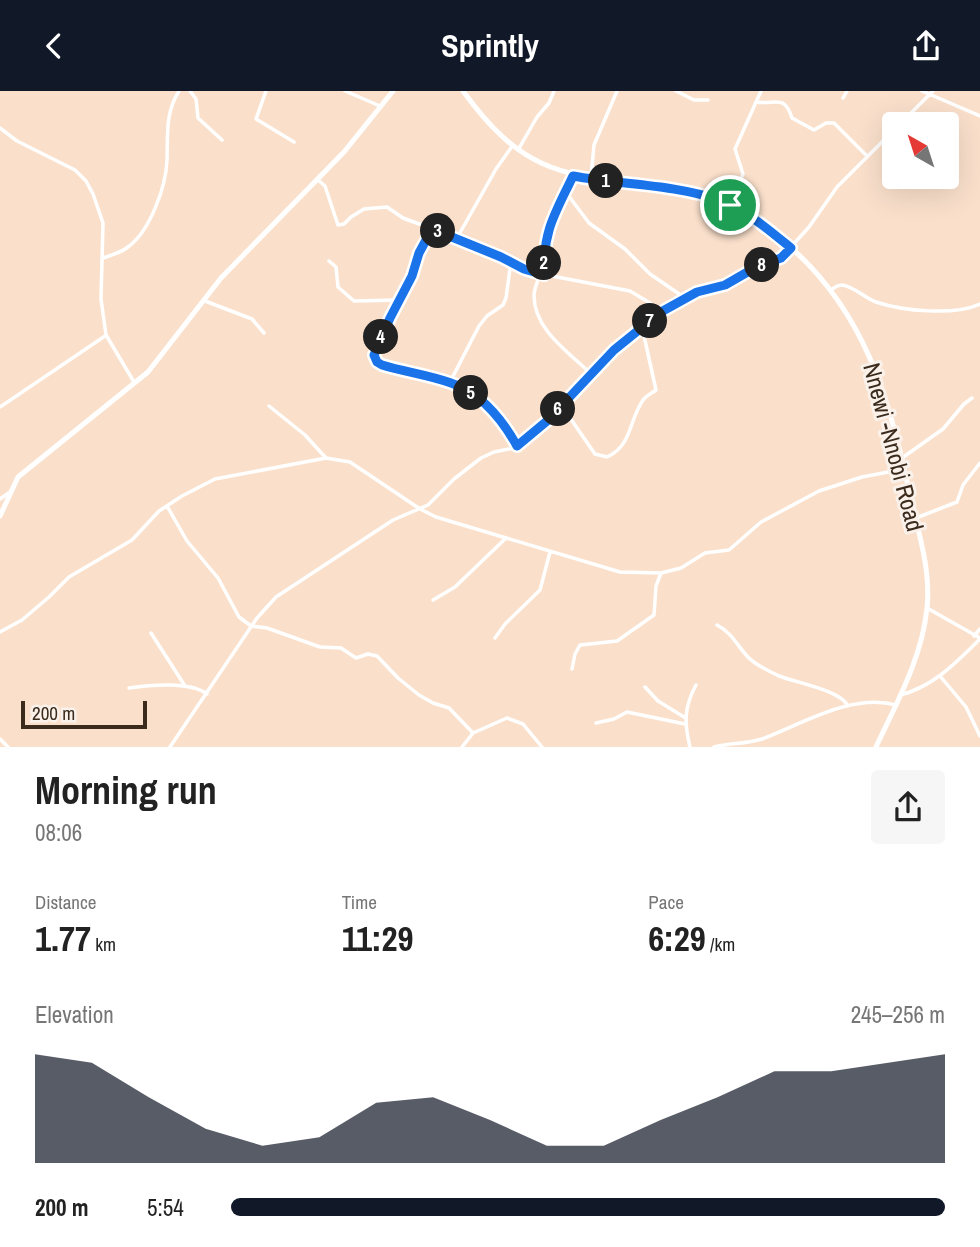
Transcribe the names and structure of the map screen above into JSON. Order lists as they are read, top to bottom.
{
  "streets": {
    "main road": ["Nnewi -Nnobi Road"]
  },
  "scale_bar": "200 m",
  "north": "top left",
  "page": {
    "header": "Sprintly",
    "pins": [
      "1",
      "3",
      "2",
      "8",
      "7",
      "4",
      "5",
      "6"
    ],
    "scale": "200 m",
    "heading": ["Morning run", "08:06"],
    "stats": [
      ["Distance", "1.77 km"],
      ["Time", "11:29"],
      ["Pace", "6:29 /km"]
    ],
    "chart": ["Elevation", "245–256 m"],
    "list": [
      {
        "name": "200 m",
        "note": "5:54"
      }
    ]
  }
}
